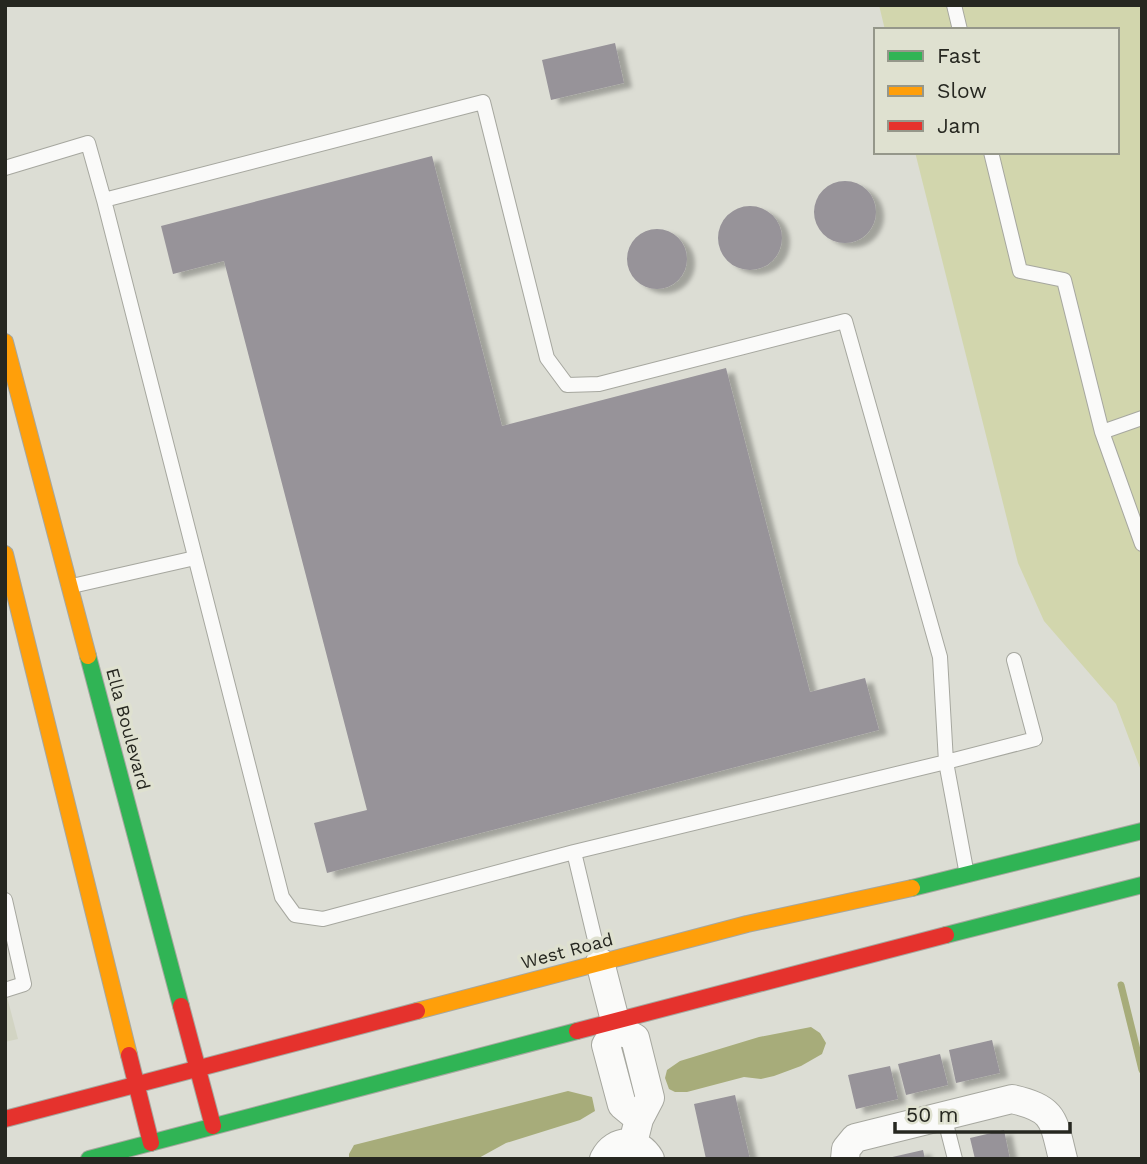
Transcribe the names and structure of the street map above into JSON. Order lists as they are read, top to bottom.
{
  "streets": {
    "main road": ["Ella Boulevard", "West Road"]
  },
  "crossings": [
    ["Ella Boulevard", "West Road"]
  ],
  "legend": ["Fast", "Slow", "Jam"],
  "scale_bar": "50 m"
}
